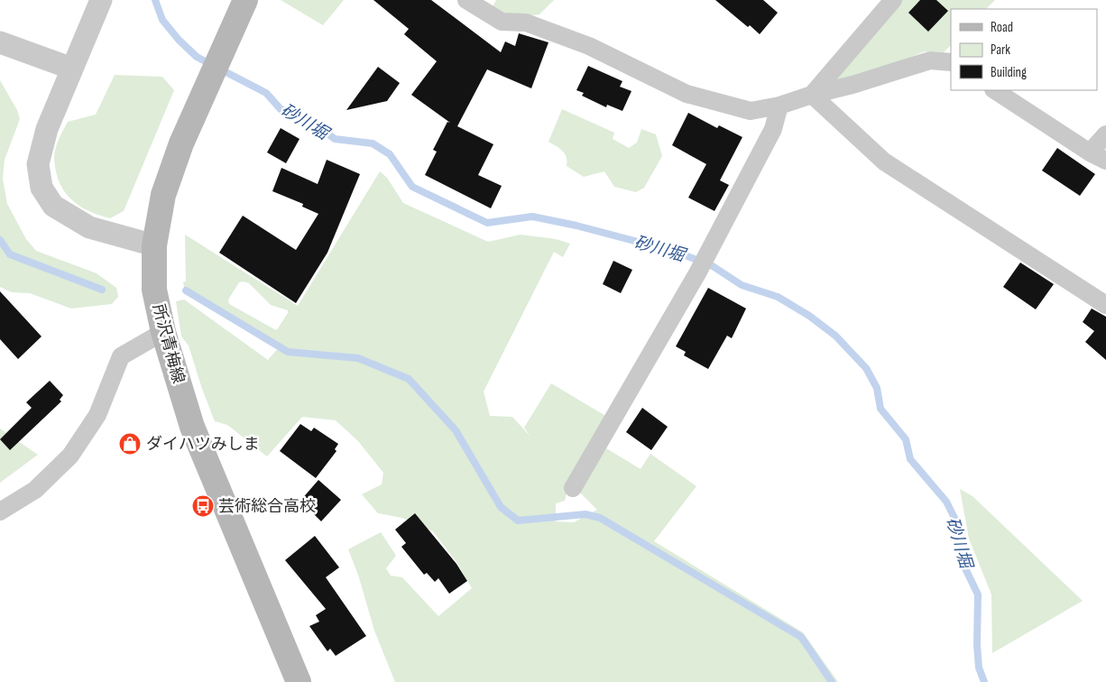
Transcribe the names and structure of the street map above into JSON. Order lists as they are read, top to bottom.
{
  "streets": {
    "main road": ["所沢青梅線"]
  },
  "water": ["砂川堀"],
  "places": {
    "shop": ["ダイハツみしま"],
    "bus stop": ["芸術総合高校"]
  },
  "legend": ["Road", "Park", "Building"]
}
